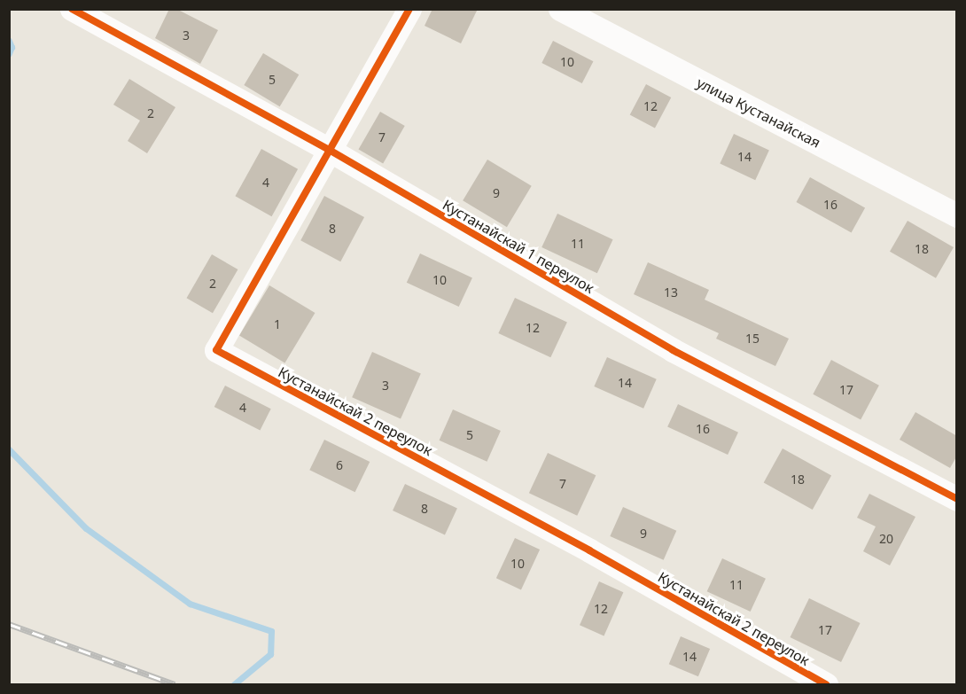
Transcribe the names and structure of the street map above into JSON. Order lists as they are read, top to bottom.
{
  "streets": {
    "street": ["улица Кустанайская", "Кустанайскай 1 переулок", "Кустанайскай 2 переулок"]
  },
  "crossings": [
    ["Кустанайскай 1 переулок", "Кустанайскай 2 переулок"]
  ],
  "house_numbers": [
    "3",
    "10",
    "5",
    "12",
    "2",
    "7",
    "14",
    "4",
    "9",
    "16",
    "8",
    "11",
    "18",
    "10",
    "2",
    "13",
    "1",
    "12",
    "15",
    "14",
    "3",
    "17",
    "4",
    "16",
    "5",
    "6",
    "18",
    "7",
    "8",
    "9",
    "20",
    "10",
    "11",
    "12",
    "17",
    "14"
  ]
}
